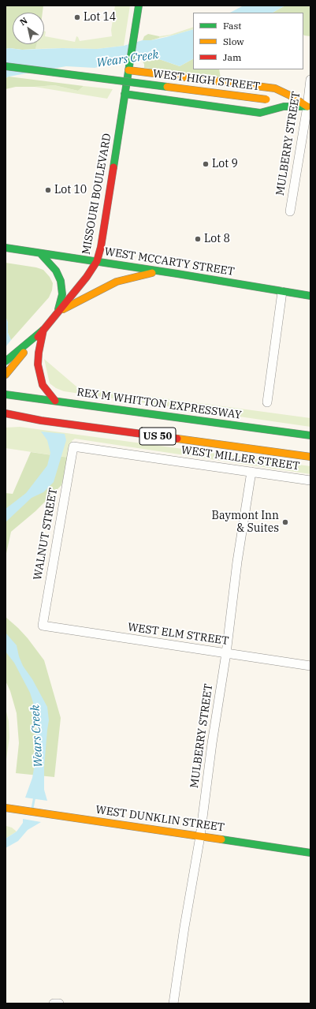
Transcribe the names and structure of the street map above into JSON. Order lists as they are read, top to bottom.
{
  "streets": {
    "main road": [
      "WEST HIGH STREET",
      "MISSOURI BOULEVARD",
      "WEST MCCARTY STREET",
      "REX M WHITTON EXPRESSWAY",
      "US 50",
      "WEST DUNKLIN STREET"
    ],
    "street": [
      "MULBERRY STREET",
      "WEST MILLER STREET",
      "WALNUT STREET",
      "WEST ELM STREET"
    ]
  },
  "crossings": [
    ["WEST HIGH STREET", "MULBERRY STREET"],
    ["MULBERRY STREET", "WEST MILLER STREET"],
    ["MULBERRY STREET", "WEST ELM STREET"],
    ["MULBERRY STREET", "WEST DUNKLIN STREET"],
    ["MISSOURI BOULEVARD", "WEST MCCARTY STREET"],
    ["WEST MILLER STREET", "WALNUT STREET"],
    ["WALNUT STREET", "WEST ELM STREET"]
  ],
  "water": ["Wears Creek"],
  "places": [
    "Lot 14",
    "Lot 9",
    "Lot 10",
    "Lot 8",
    "Baymont Inn & Suites"
  ],
  "legend": ["Fast", "Slow", "Jam"],
  "north": "top left"
}
